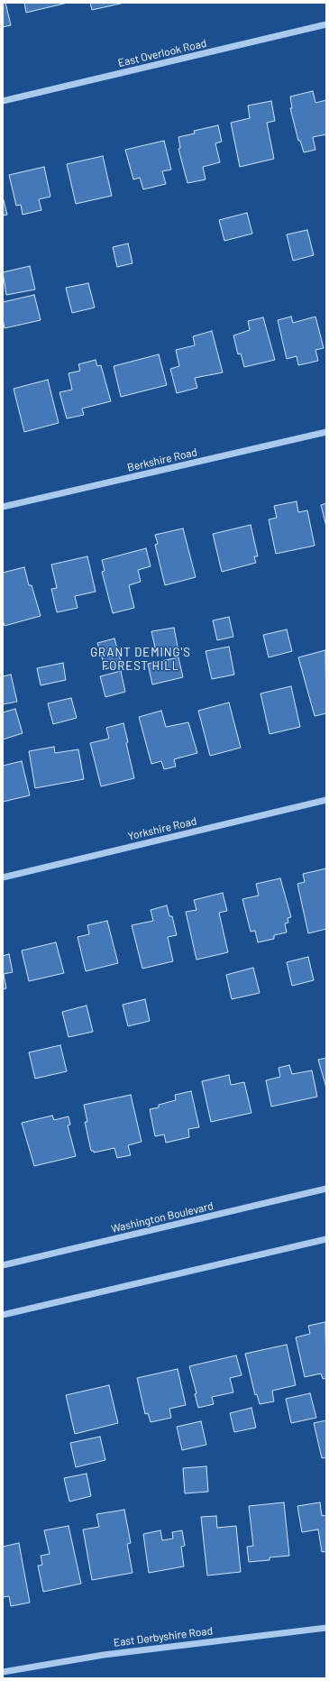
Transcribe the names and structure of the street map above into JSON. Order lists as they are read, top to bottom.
{
  "streets": {
    "street": [
      "East Overlook Road",
      "Berkshire Road",
      "Yorkshire Road",
      "Washington Boulevard",
      "East Derbyshire Road"
    ]
  },
  "districts": ["GRANT DEMING'S FOREST HILL"]
}
